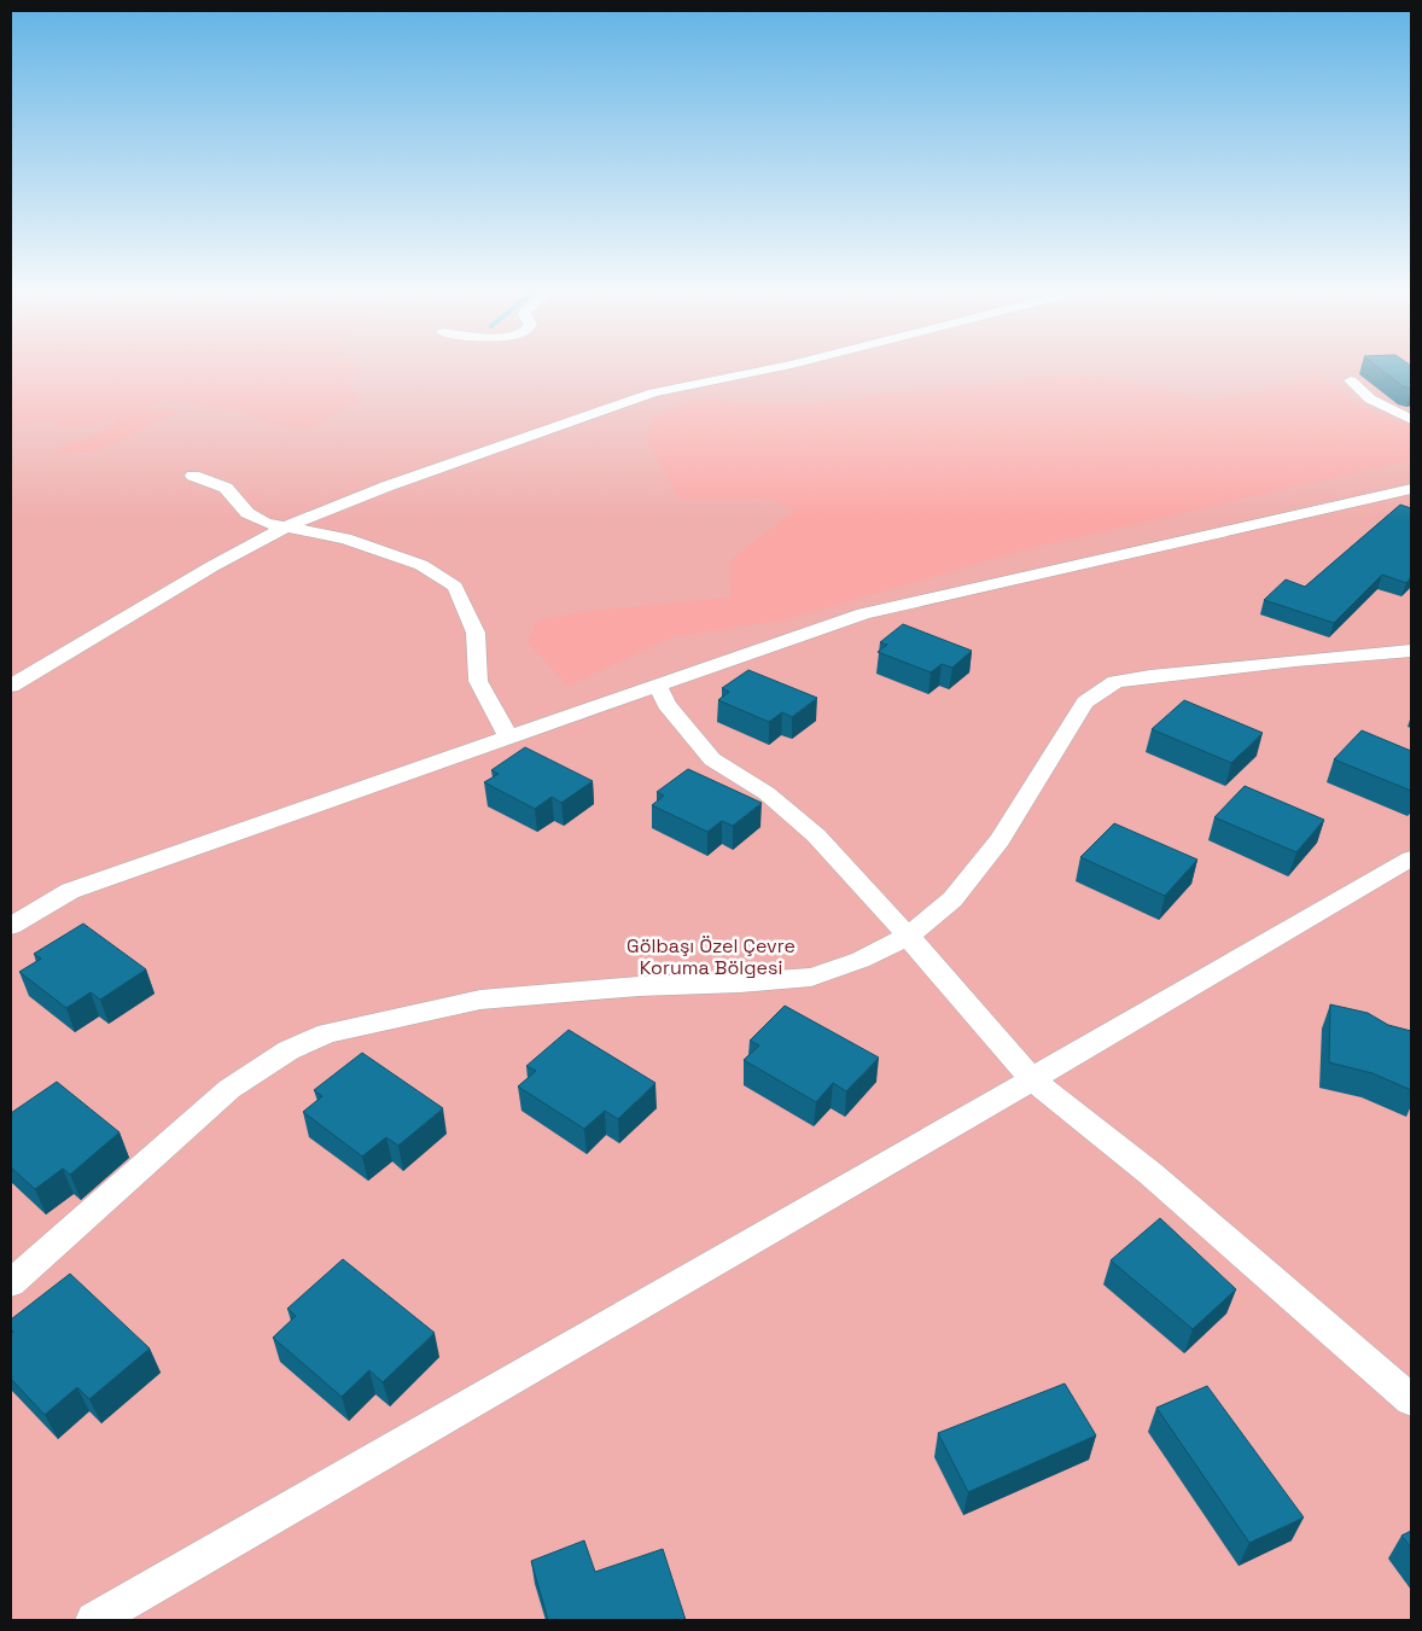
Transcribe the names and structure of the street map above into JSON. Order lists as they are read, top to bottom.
{
  "parks": ["Gölbaşı Özel Çevre Koruma Bölgesi"]
}
